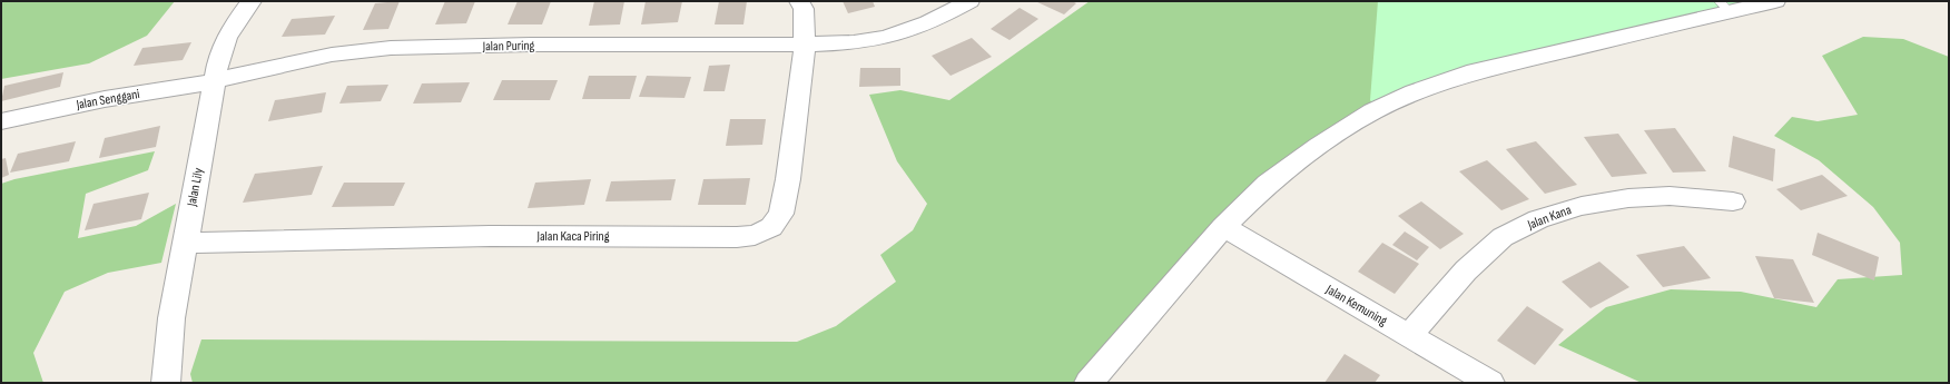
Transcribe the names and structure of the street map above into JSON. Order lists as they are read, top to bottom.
{
  "streets": {
    "street": [
      "Jalan Puring",
      "Jalan Senggani",
      "Jalan Lily",
      "Jalan Kana",
      "Jalan Kaca Piring",
      "Jalan Kemuning"
    ]
  },
  "crossings": [
    ["Jalan Puring", "Jalan Senggani"],
    ["Jalan Puring", "Jalan Lily"],
    ["Jalan Puring", "Jalan Kaca Piring"],
    ["Jalan Senggani", "Jalan Lily"],
    ["Jalan Lily", "Jalan Kaca Piring"],
    ["Jalan Kana", "Jalan Kemuning"]
  ]
}
